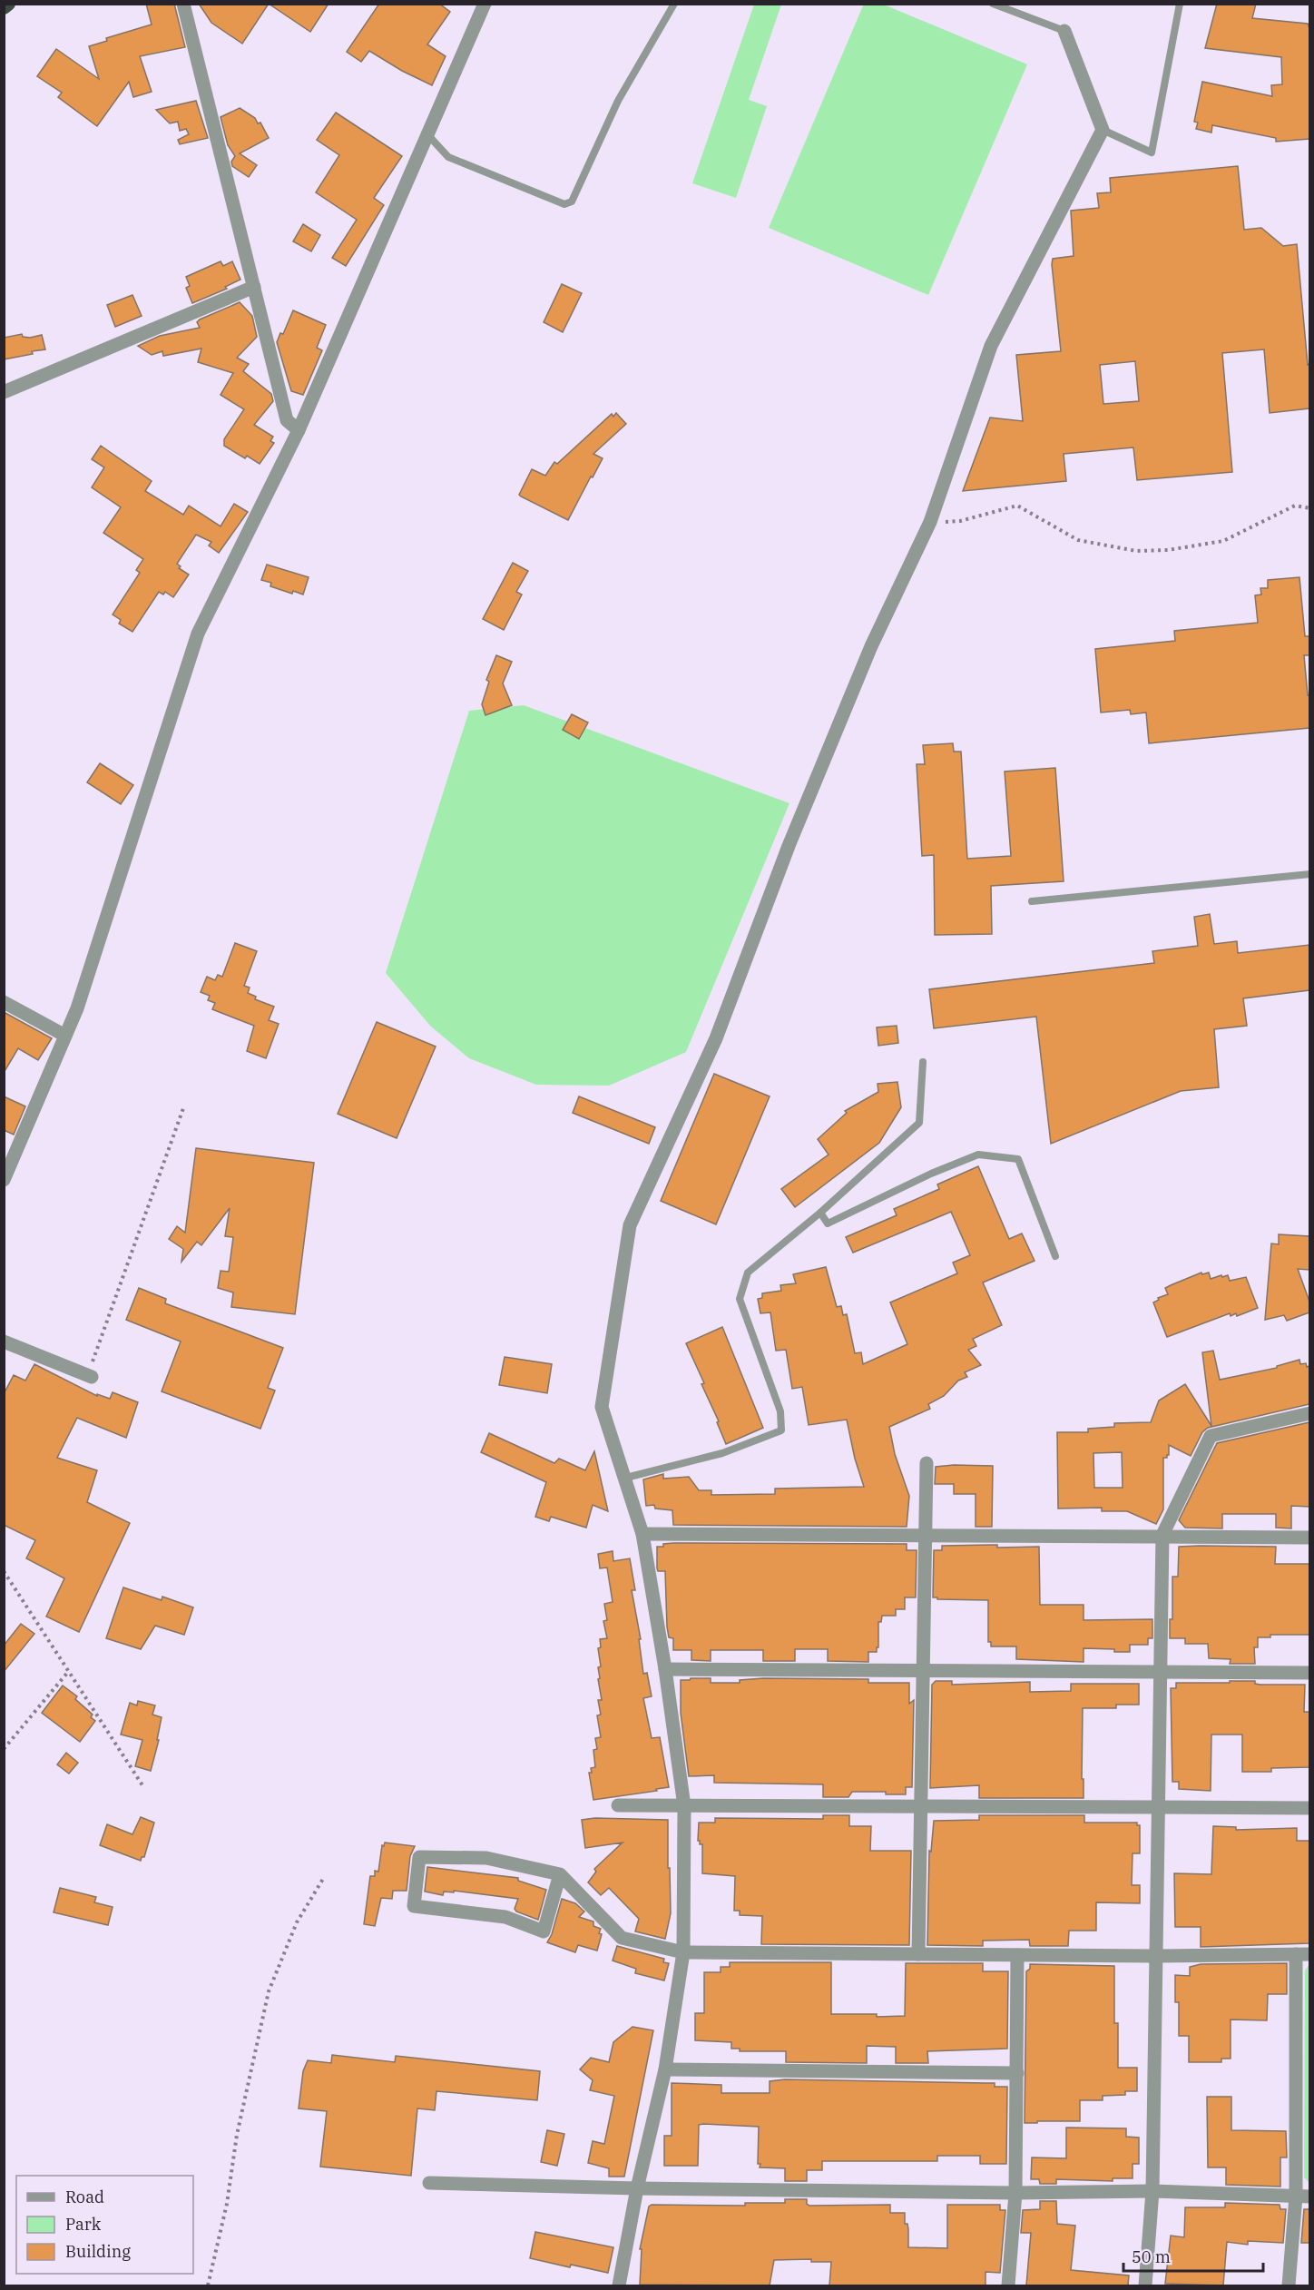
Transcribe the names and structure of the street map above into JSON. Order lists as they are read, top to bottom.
{
  "legend": ["Road", "Park", "Building"],
  "scale_bar": "50 m"
}
